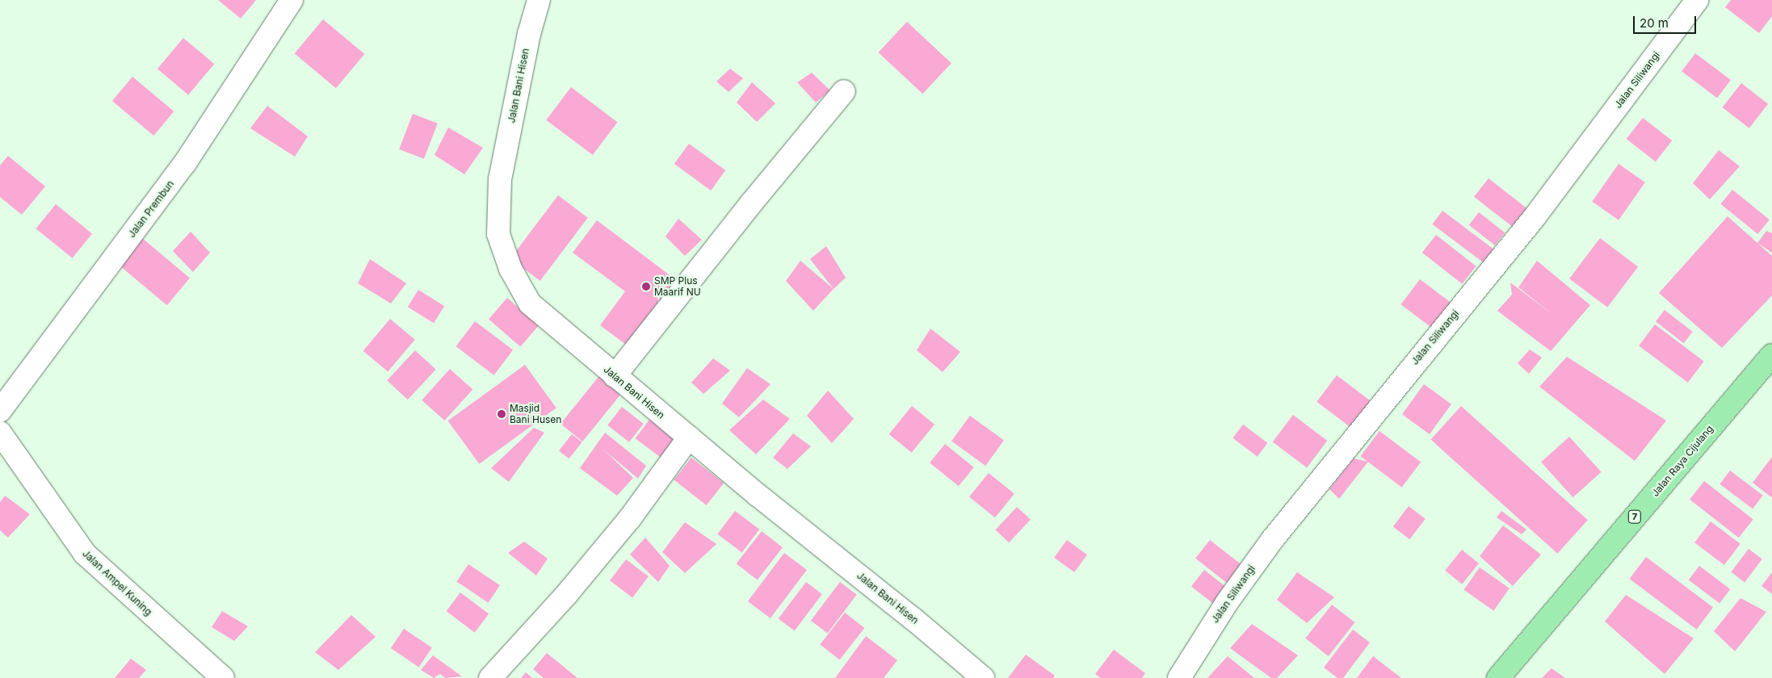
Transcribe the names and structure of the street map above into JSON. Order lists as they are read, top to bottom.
{
  "streets": {
    "highway": ["Jalan Raya Cijulang", "7"],
    "street": [
      "Jalan Siliwangi",
      "Jalan Bani Hisen",
      "Jalan Prembun",
      "Jalan Ampel Kuning"
    ]
  },
  "places": ["SMP Plus Maarif NU", "Masjid Bani Husen"],
  "scale_bar": "20 m"
}
